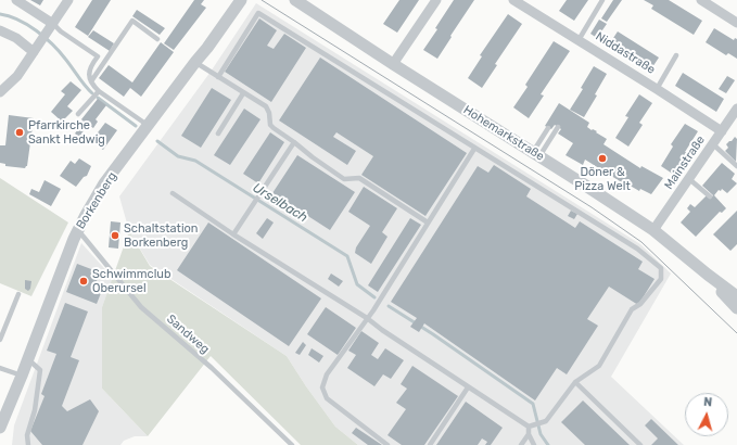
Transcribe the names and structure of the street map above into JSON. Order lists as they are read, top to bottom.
{
  "streets": {
    "street": [
      "Niddastraße",
      "Hohemarkstraße",
      "Mainstraße",
      "Borkenberg"
    ],
    "lane": ["Sandweg"]
  },
  "crossings": [
    ["Niddastraße", "Mainstraße"],
    ["Hohemarkstraße", "Mainstraße"],
    ["Borkenberg", "Sandweg"]
  ],
  "water": ["Urselbach"],
  "places": [
    "Pfarrkirche Sankt Hedwig",
    "Döner & Pizza Welt",
    "Schaltstation Borkenberg",
    "Schwimmclub Oberursel"
  ],
  "north": "top"
}
